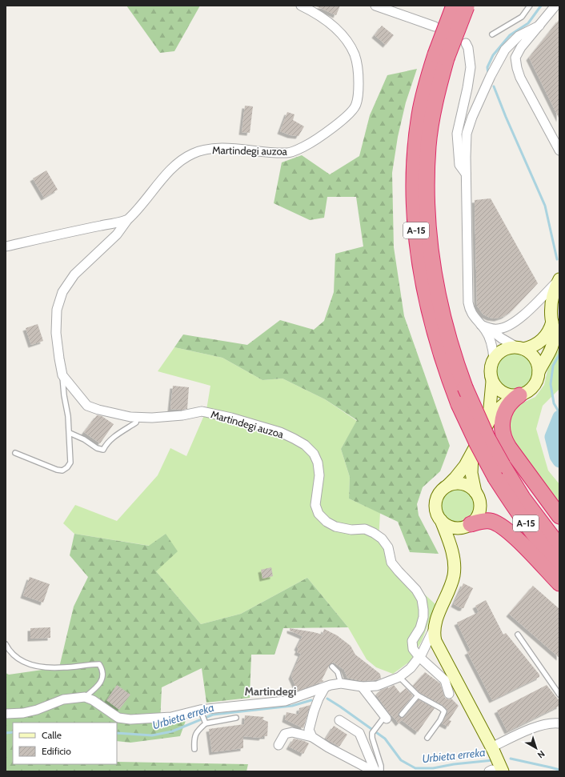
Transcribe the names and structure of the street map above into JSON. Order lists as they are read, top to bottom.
{
  "streets": {
    "highway": ["A-15"],
    "street": ["Martindegi auzoa"]
  },
  "districts": ["Martindegi"],
  "water": ["Urbieta erreka"],
  "legend": ["Calle", "Edificio"],
  "north": "bottom right"
}
